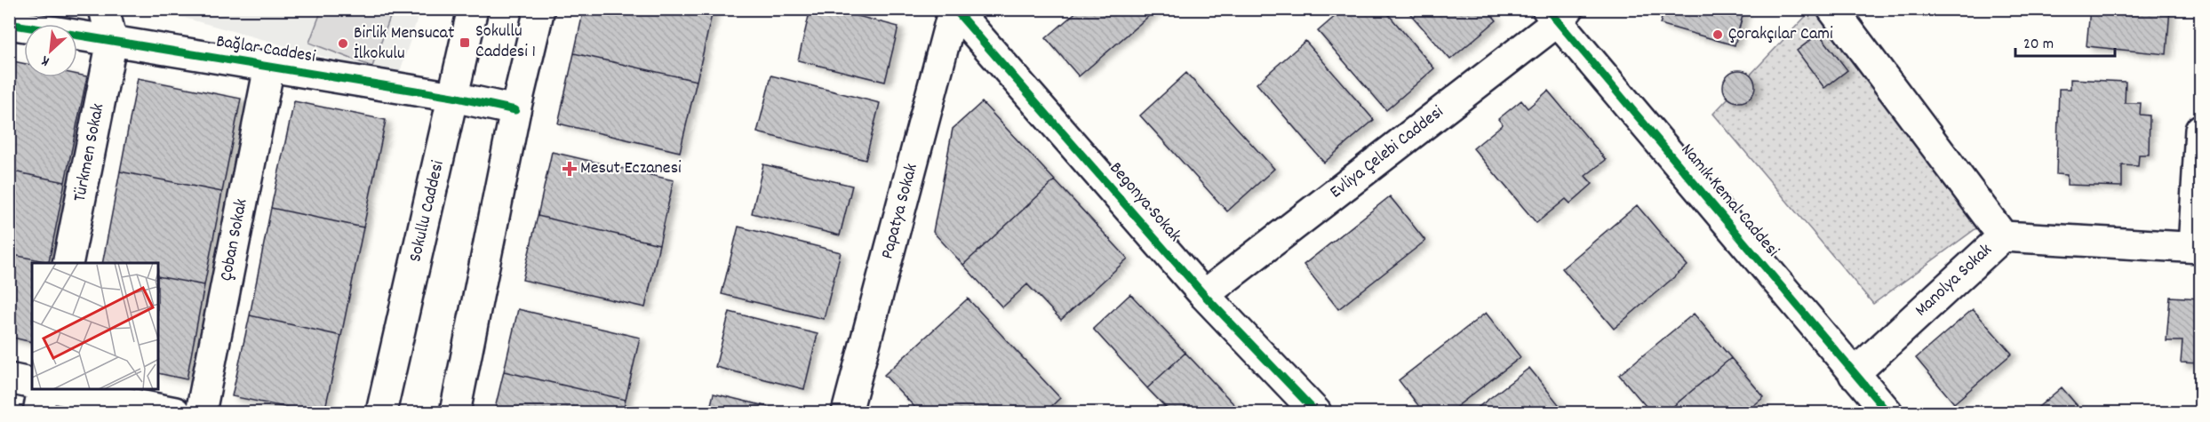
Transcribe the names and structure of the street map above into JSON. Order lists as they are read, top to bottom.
{
  "streets": {
    "street": [
      "Bağlar Caddesi",
      "Türkmen Sokak",
      "Evliya Çelebi Caddesi",
      "Namık Kemal Caddesi",
      "Begonya Sokak",
      "Sokullu Caddesi",
      "Papatya Sokak",
      "Çoban Sokak",
      "Manolya Sokak"
    ]
  },
  "crossings": [
    ["Bağlar Caddesi", "Türkmen Sokak"],
    ["Bağlar Caddesi", "Sokullu Caddesi"],
    ["Bağlar Caddesi", "Çoban Sokak"],
    ["Evliya Çelebi Caddesi", "Namık Kemal Caddesi"],
    ["Evliya Çelebi Caddesi", "Begonya Sokak"],
    ["Namık Kemal Caddesi", "Manolya Sokak"],
    ["Begonya Sokak", "Papatya Sokak"]
  ],
  "places": {
    "other": ["Çorakçılar Cami", "Birlik Mensucat İlkokulu"],
    "transit": ["Sokullu Caddesi 1"],
    "health": ["Mesut Eczanesi"]
  },
  "scale_bar": "20 m",
  "north": "bottom left"
}
